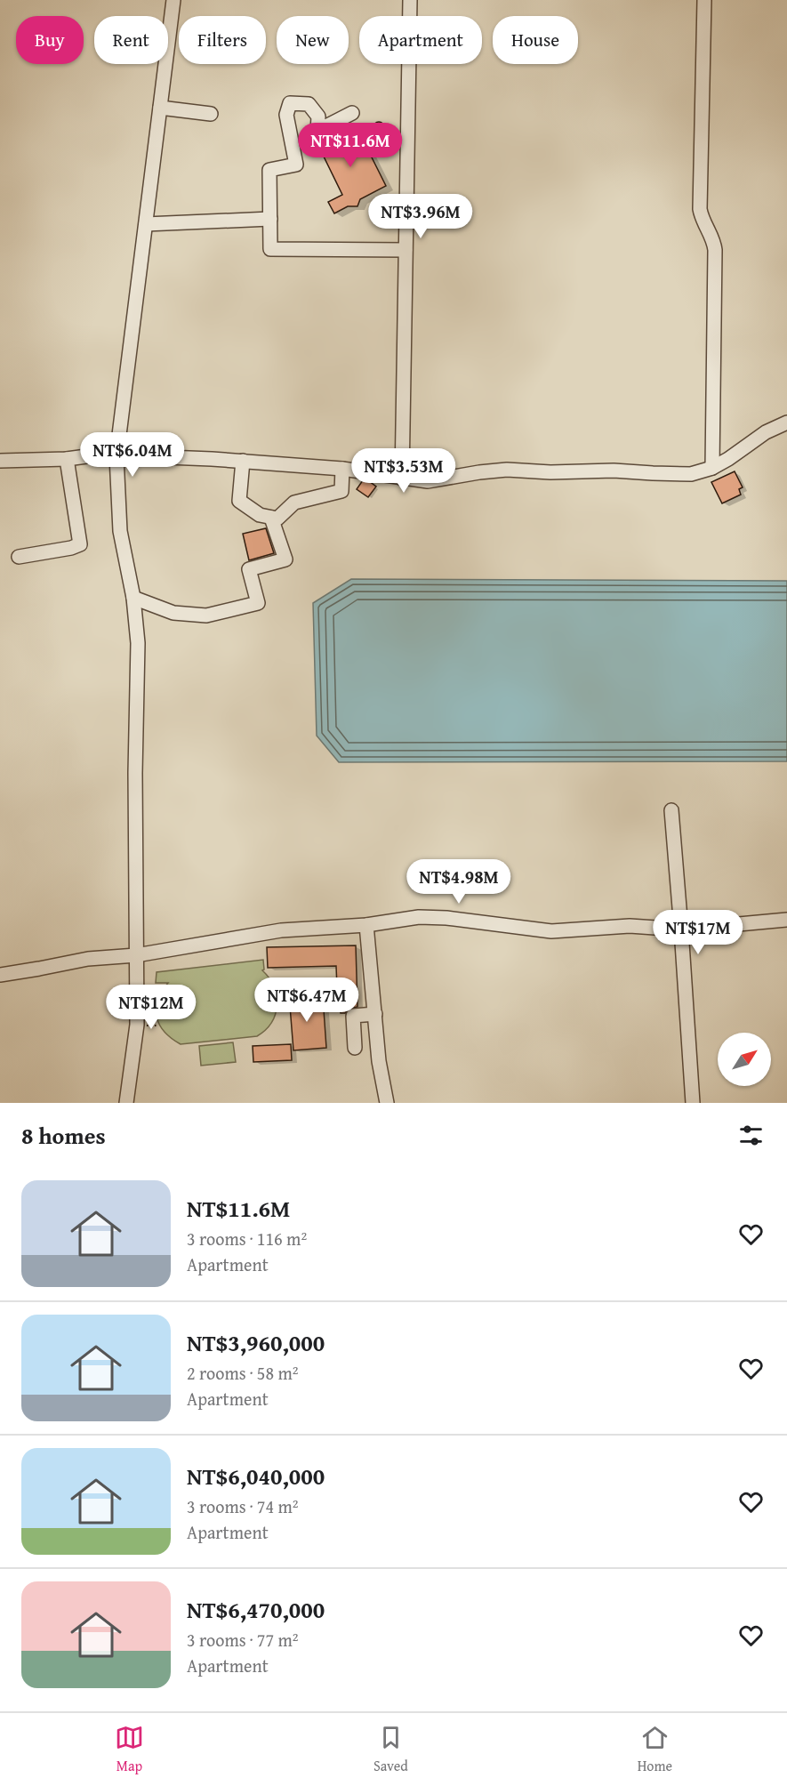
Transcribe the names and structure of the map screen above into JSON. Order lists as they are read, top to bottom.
{
  "north": "top right",
  "page": {
    "chip": [
      "Buy",
      "Rent",
      "Filters",
      "New",
      "Apartment",
      "House"
    ],
    "price": [
      "NT$11.6M",
      "NT$3.96M",
      "NT$6.04M",
      "NT$3.53M",
      "NT$4.98M",
      "NT$17M",
      "NT$6.47M",
      "NT$12M"
    ],
    "heading": "8 homes",
    "list": [
      {
        "name": "NT$11.6M",
        "note": "3 rooms · 116 m² · Apartment"
      },
      {
        "name": "NT$3,960,000",
        "note": "2 rooms · 58 m² · Apartment"
      },
      {
        "name": "NT$6,040,000",
        "note": "3 rooms · 74 m² · Apartment"
      },
      {
        "name": "NT$6,470,000",
        "note": "3 rooms · 77 m² · Apartment"
      }
    ],
    "tabs": ["Map", "Saved", "Home"]
  }
}
